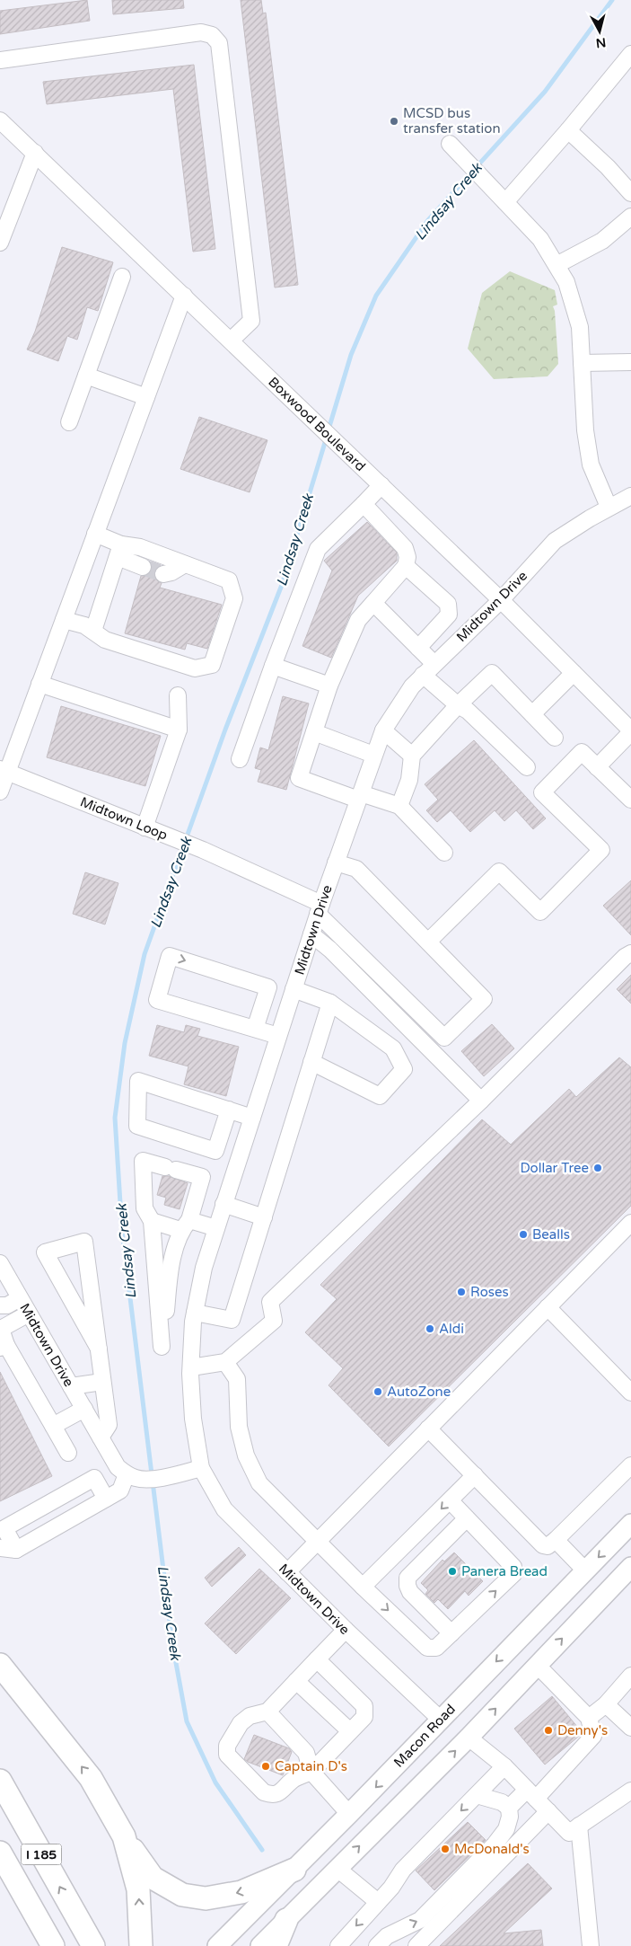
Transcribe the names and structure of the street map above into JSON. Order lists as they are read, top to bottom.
{
  "streets": {
    "highway": ["I 185"],
    "main road": ["Macon Road"],
    "street": ["Boxwood Boulevard", "Midtown Drive", "Midtown Loop"]
  },
  "crossings": [
    ["Boxwood Boulevard", "Midtown Drive"],
    ["Midtown Drive", "Midtown Loop"],
    ["Midtown Drive", "Macon Road"]
  ],
  "water": ["Lindsay Creek"],
  "places": [
    "MCSD bus transfer station",
    "Dollar Tree",
    "Bealls",
    "Roses",
    "Aldi",
    "AutoZone",
    "Panera Bread",
    "Denny's",
    "Captain D's",
    "McDonald's"
  ],
  "north": "bottom"
}
